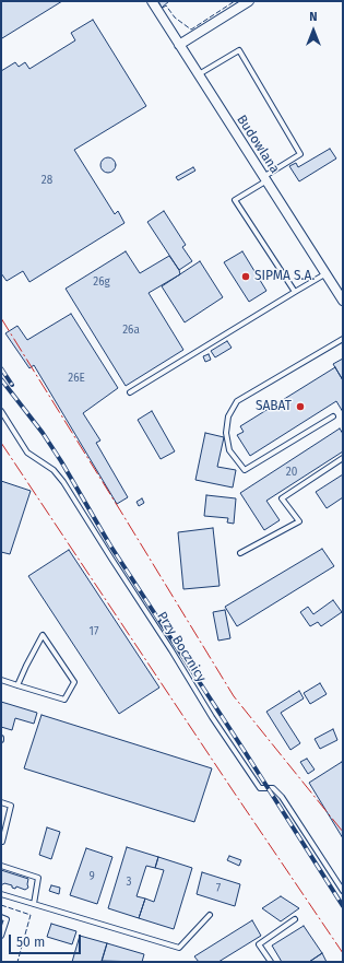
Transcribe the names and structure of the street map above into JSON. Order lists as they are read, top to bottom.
{
  "streets": {
    "street": ["Budowlana"],
    "lane": ["Przy Bocznicy"]
  },
  "places": ["SIPMA S.A.", "SABAT"],
  "house_numbers": [
    "28",
    "26g",
    "26a",
    "26E",
    "20",
    "17",
    "9",
    "3",
    "7"
  ],
  "scale_bar": "50 m",
  "north": "top"
}
